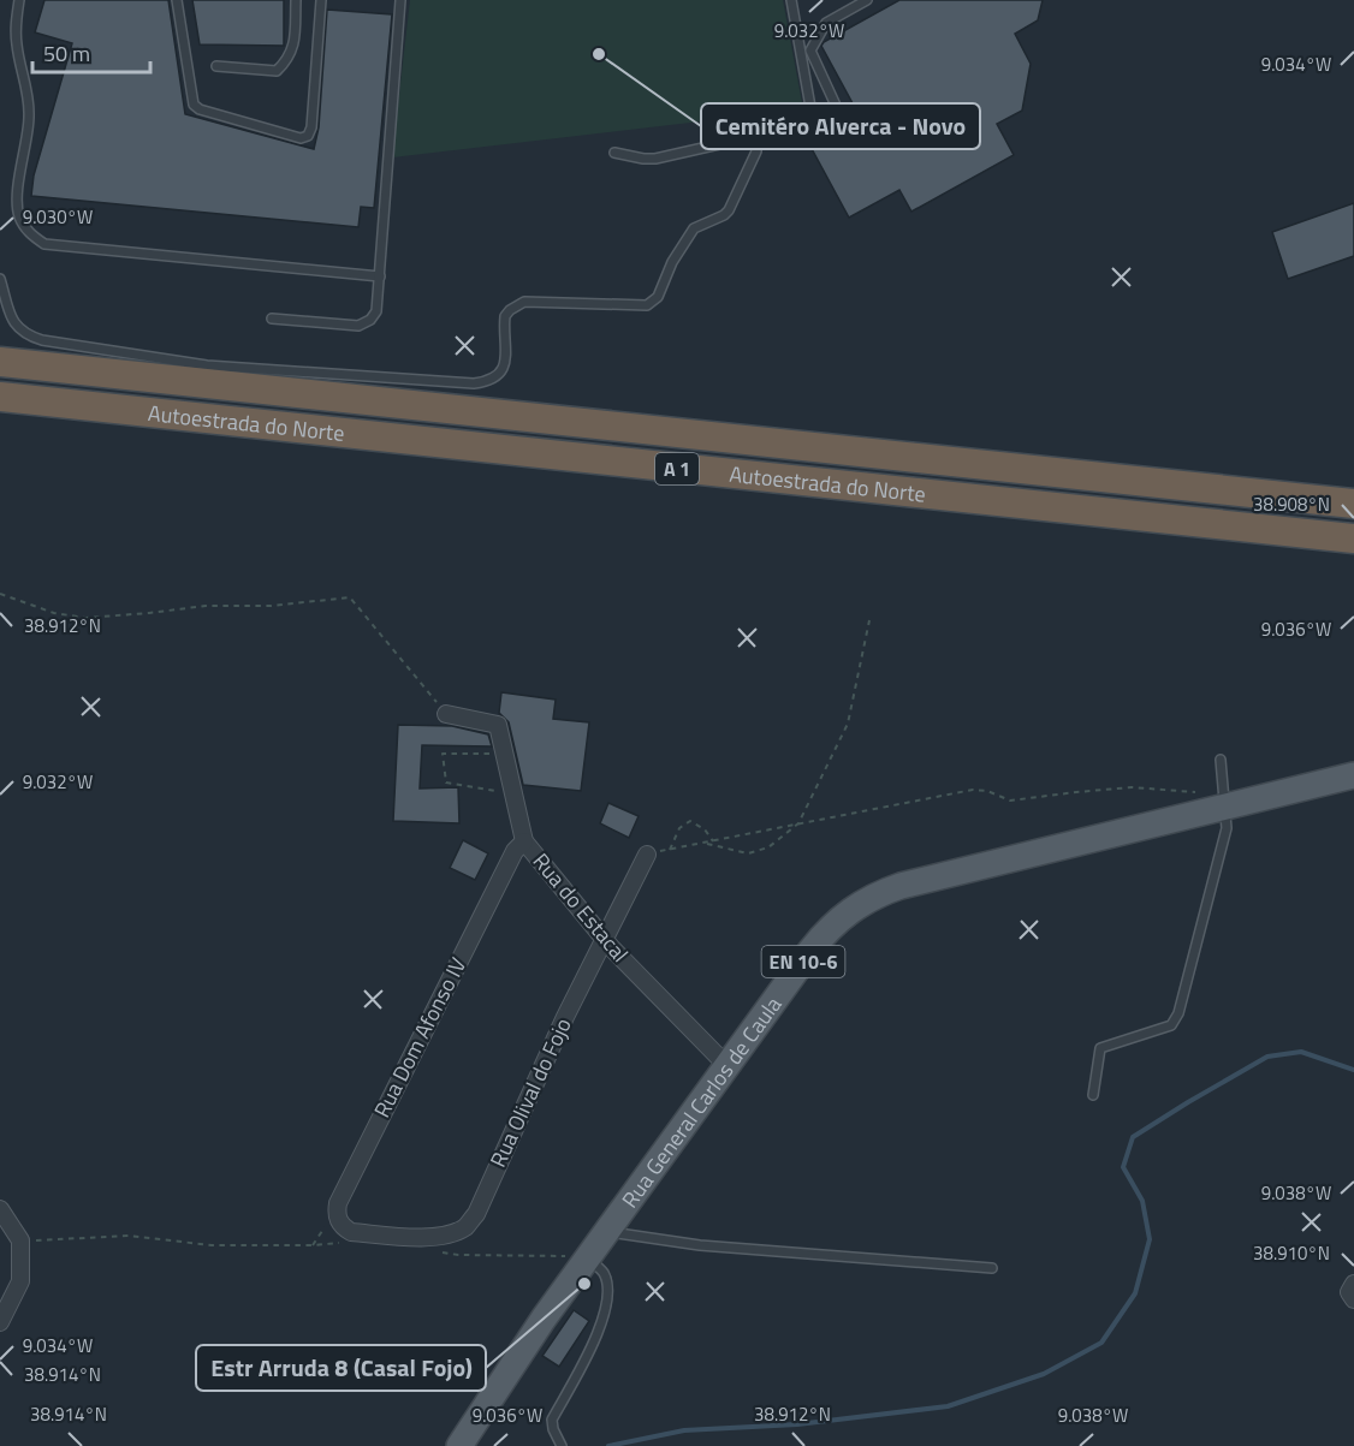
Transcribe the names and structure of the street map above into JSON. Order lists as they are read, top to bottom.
{
  "streets": {
    "highway": ["Autoestrada do Norte", "A 1"],
    "main road": ["EN 10-6", "Rua General Carlos de Caula"],
    "street": ["Rua do Estacal", "Rua Dom Afonso IV", "Rua Olival do Fojo"]
  },
  "crossings": [
    ["Rua do Estacal", "Rua Dom Afonso IV"],
    ["Rua do Estacal", "Rua Olival do Fojo"],
    ["Rua do Estacal", "Rua General Carlos de Caula"],
    ["Rua Dom Afonso IV", "Rua Olival do Fojo"]
  ],
  "places": ["Cemitéro Alverca - Novo", "Estr Arruda 8 (Casal Fojo)"],
  "scale_bar": "50 m",
  "coordinates": [
    "9.032°W",
    "9.034°W",
    "9.030°W",
    "38.908°N",
    "38.912°N",
    "9.036°W",
    "9.038°W",
    "38.910°N",
    "38.914°N"
  ]
}
